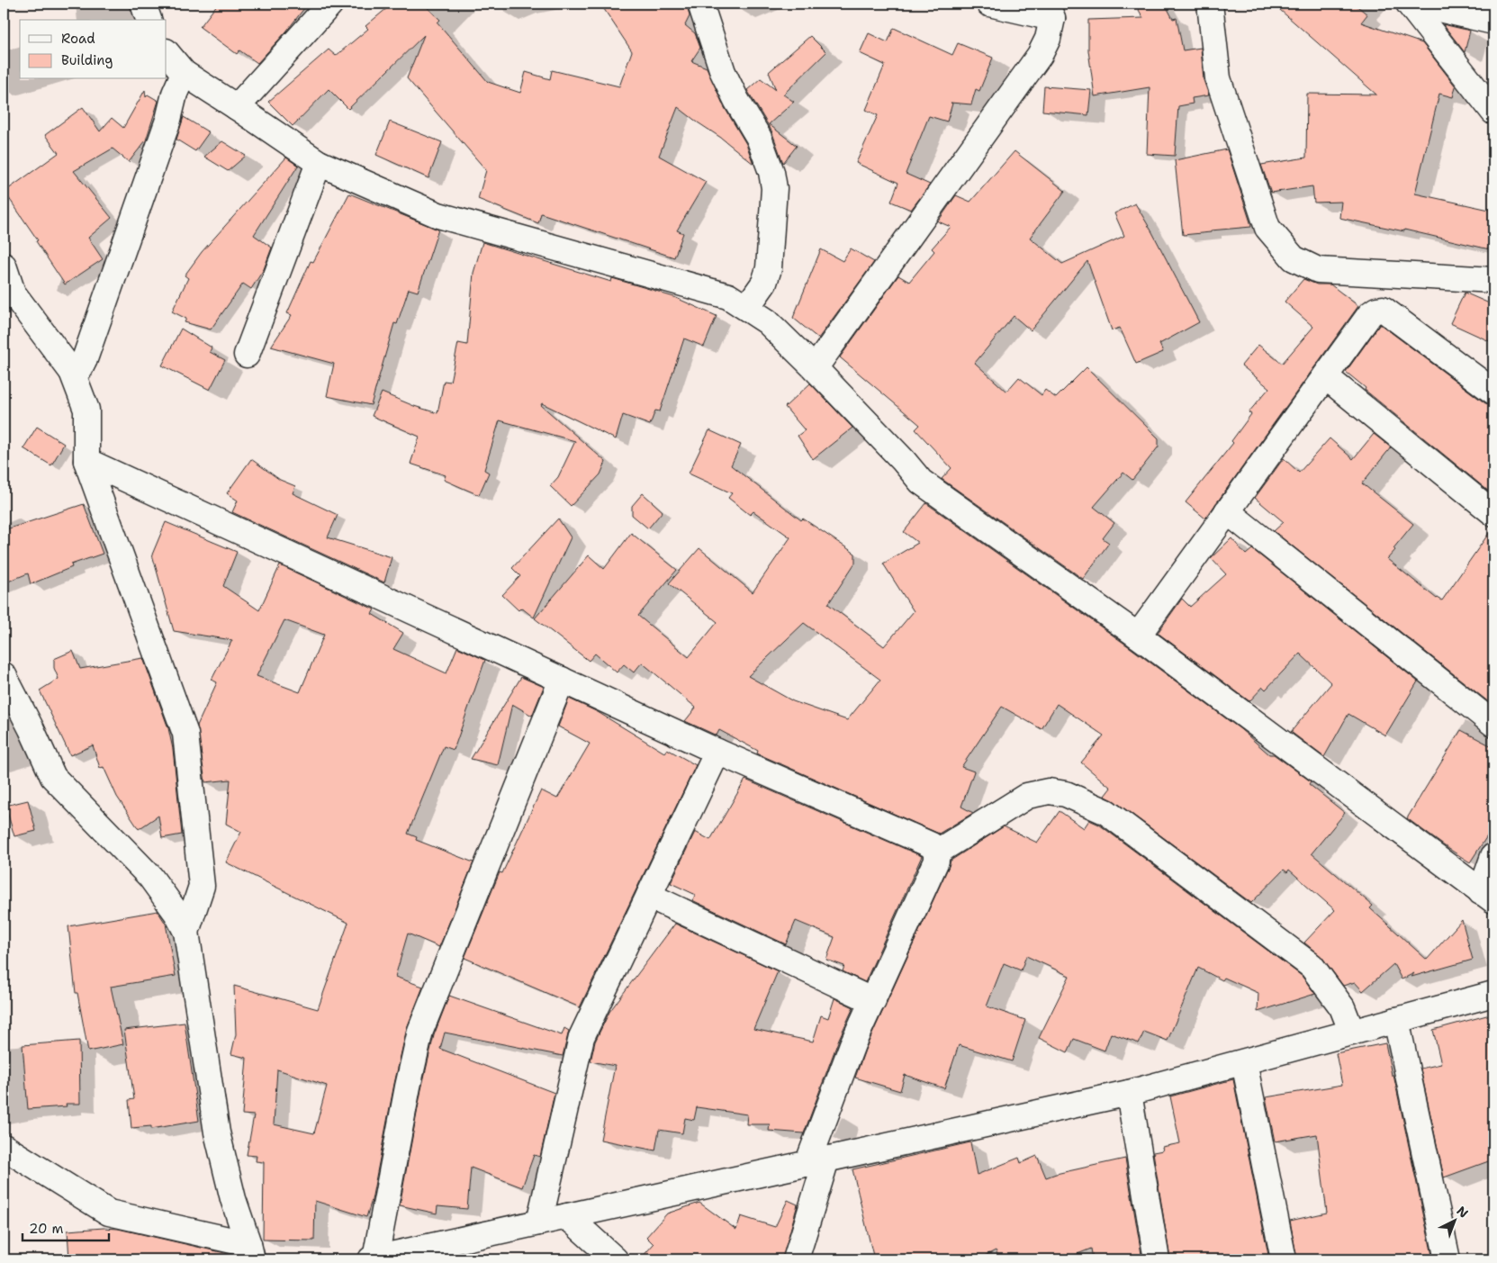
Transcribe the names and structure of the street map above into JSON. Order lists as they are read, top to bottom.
{
  "legend": ["Road", "Building"],
  "scale_bar": "20 m",
  "north": "top right"
}
